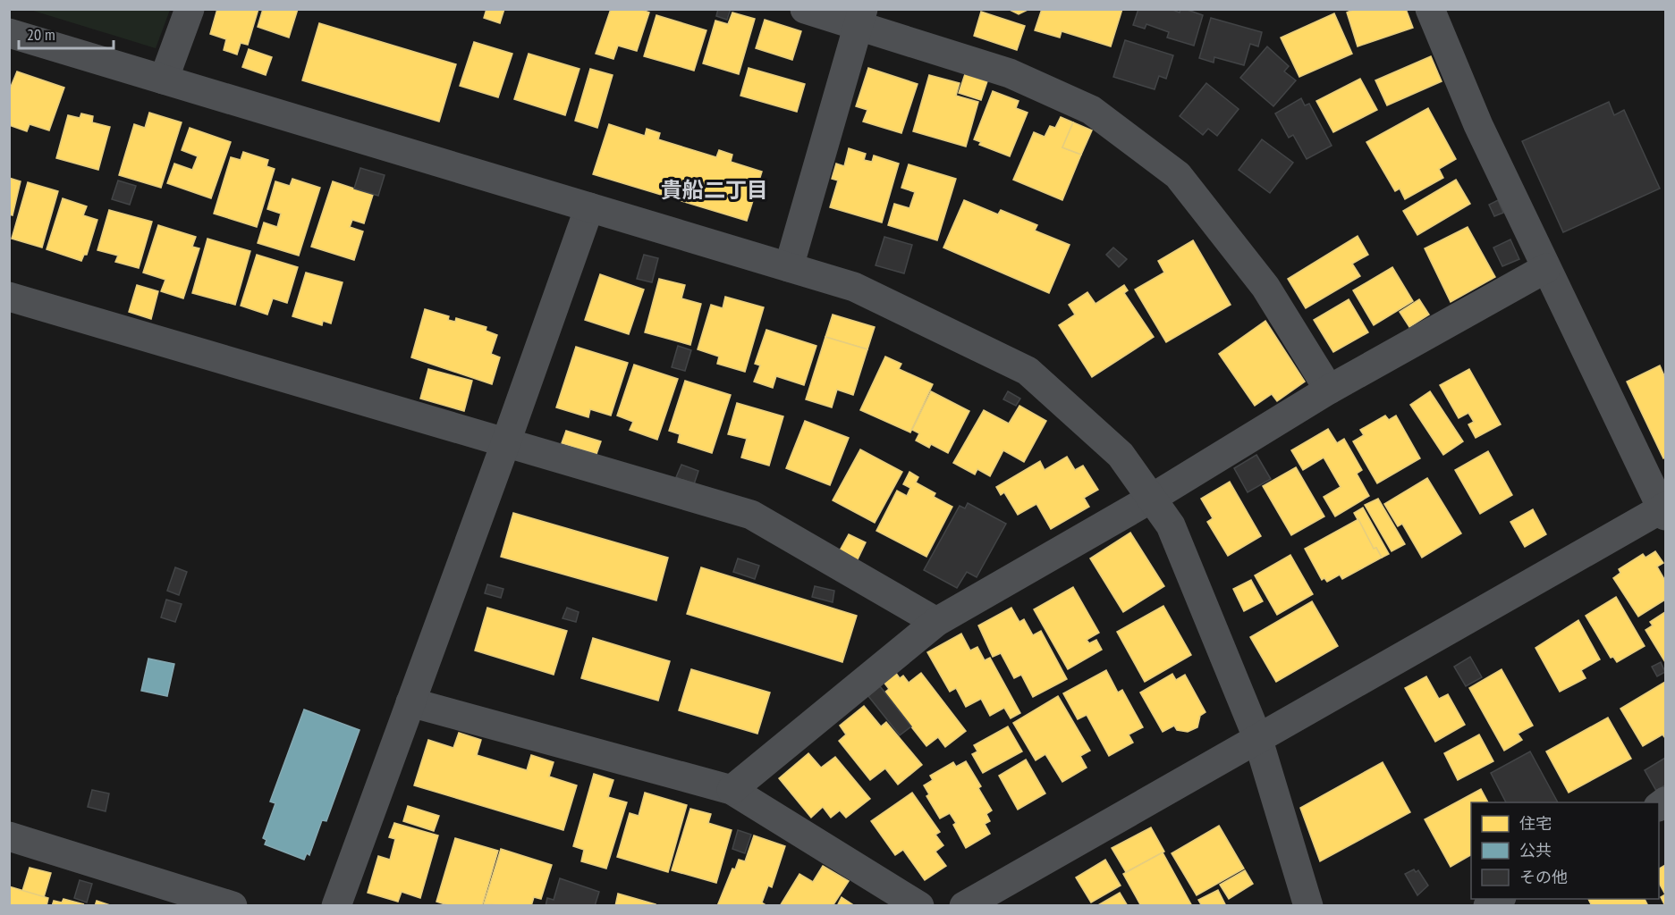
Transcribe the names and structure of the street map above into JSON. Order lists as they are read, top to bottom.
{
  "districts": ["貴船二丁目"],
  "legend": ["住宅", "公共", "その他"],
  "scale_bar": "20 m"
}
